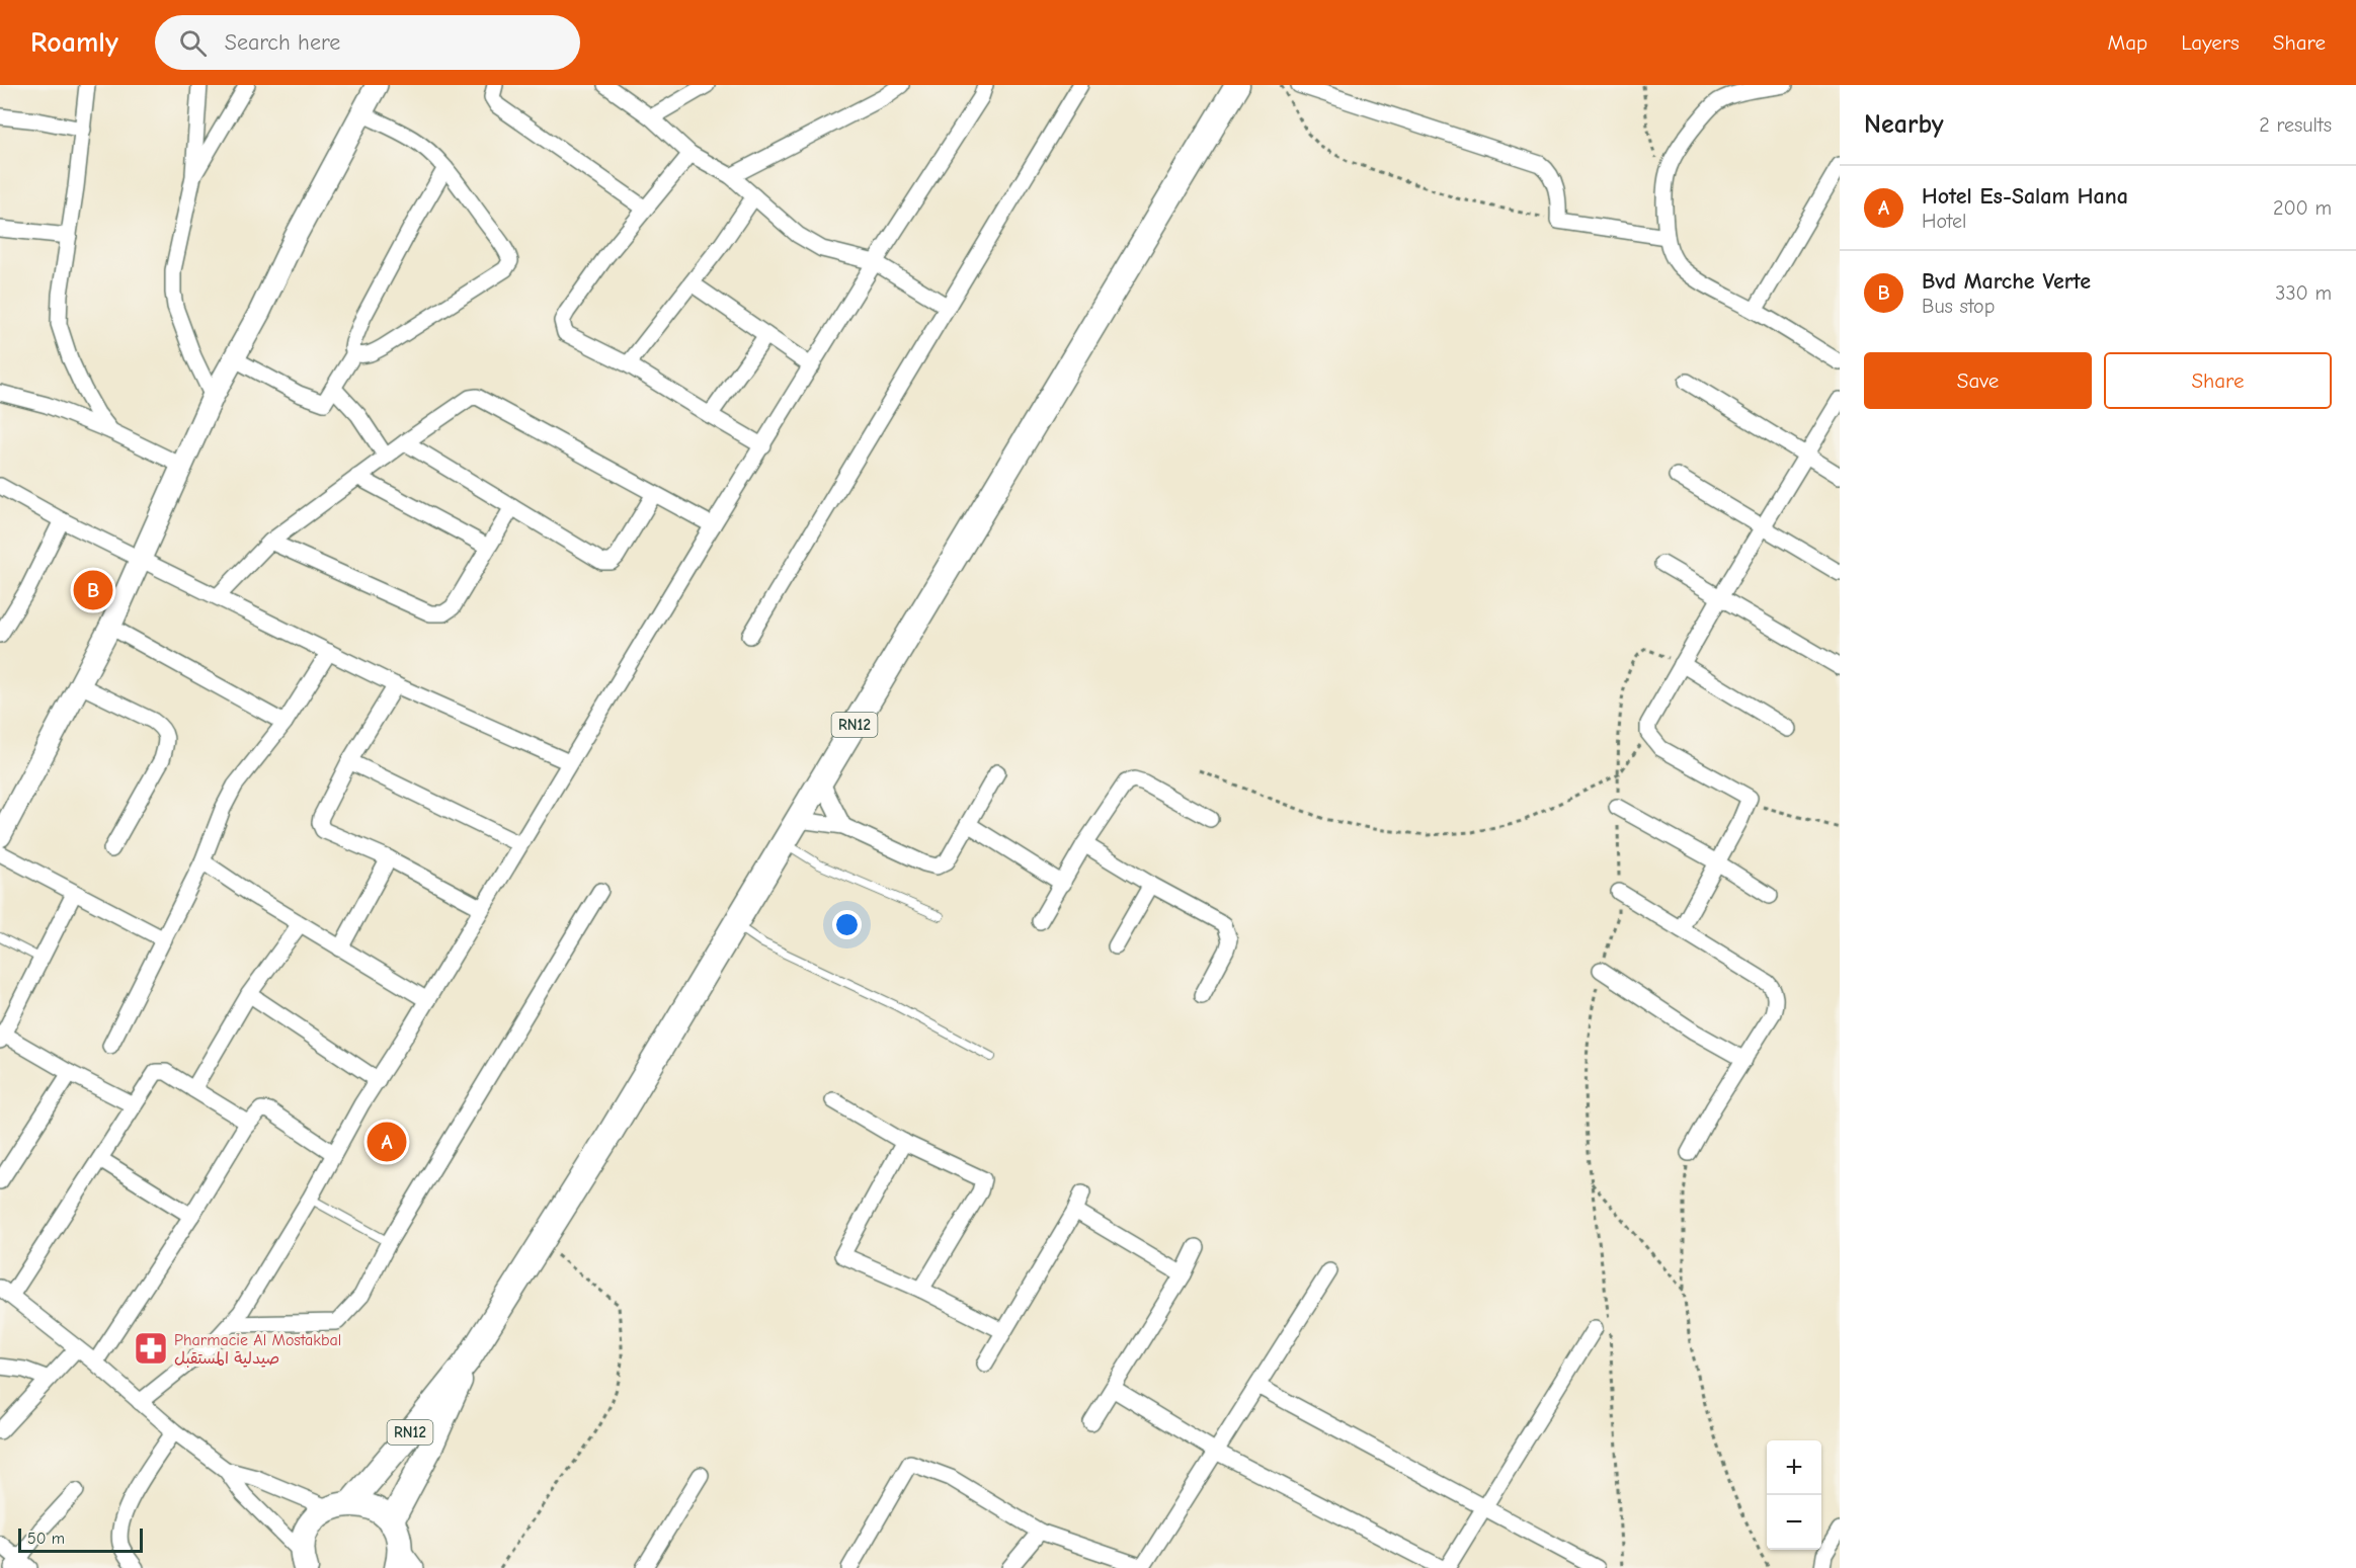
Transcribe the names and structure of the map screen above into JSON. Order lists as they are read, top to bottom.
{
  "streets": {
    "main road": ["RN12"]
  },
  "places": {
    "pharmacy": ["Pharmacie Al Mostakbal صيدلية المستقبل"]
  },
  "scale_bar": "50 m",
  "page": {
    "header": "Roamly",
    "search": "Search here",
    "nav": ["Map", "Layers", "Share"],
    "heading": ["Nearby", "2 results"],
    "list": [
      {
        "mark": "A",
        "name": "Hotel Es-Salam Hana",
        "note": "Hotel",
        "value": "200 m"
      },
      {
        "mark": "B",
        "name": "Bvd Marche Verte",
        "note": "Bus stop",
        "value": "330 m"
      }
    ],
    "buttons": ["Save", "Share"],
    "pins": ["B", "A"],
    "map_buttons": ["+", "−"],
    "scale": "50 m"
  }
}
